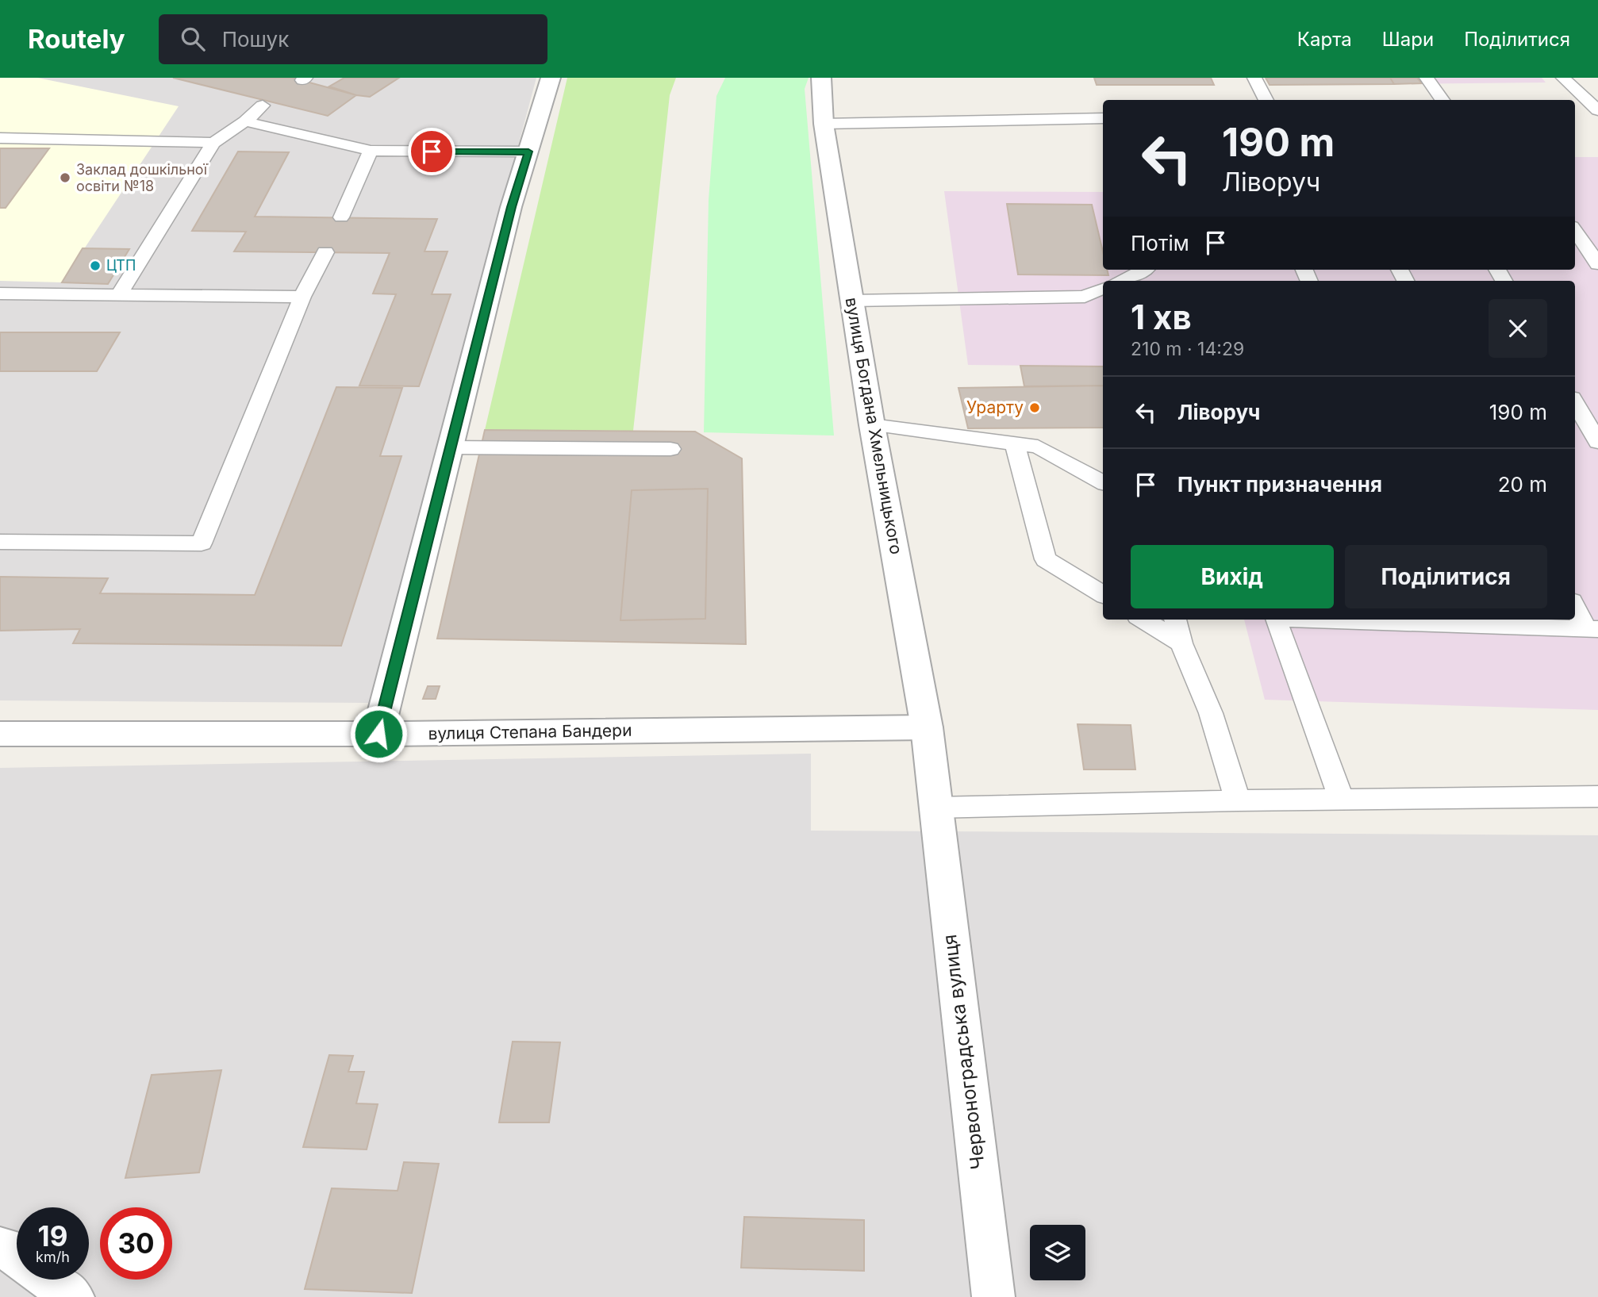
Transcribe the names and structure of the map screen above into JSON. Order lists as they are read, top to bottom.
{
  "streets": {
    "street": ["вулиця Богдана Хмельницького", "вулиця Степана Бандери", "Червоноградська вулиця"]
  },
  "crossings": [
    ["вулиця Богдана Хмельницького", "вулиця Степана Бандери"],
    ["вулиця Богдана Хмельницького", "Червоноградська вулиця"]
  ],
  "places": ["Заклад дошкільної освіти №18", "ЦТП", "Урарту"],
  "page": {
    "header": "Routely",
    "search": "Пошук",
    "nav": ["Карта", "Шари", "Поділитися"],
    "turn": ["190 m", "Ліворуч"],
    "then": "Потім",
    "heading": ["1 хв", "210 m · 14:29"],
    "list": [
      {
        "name": "Ліворуч",
        "value": "190 m"
      },
      {
        "name": "Пункт призначення",
        "value": "20 m"
      }
    ],
    "buttons": ["Вихід", "Поділитися"],
    "speed": "19 km/h",
    "limit": "30"
  }
}
